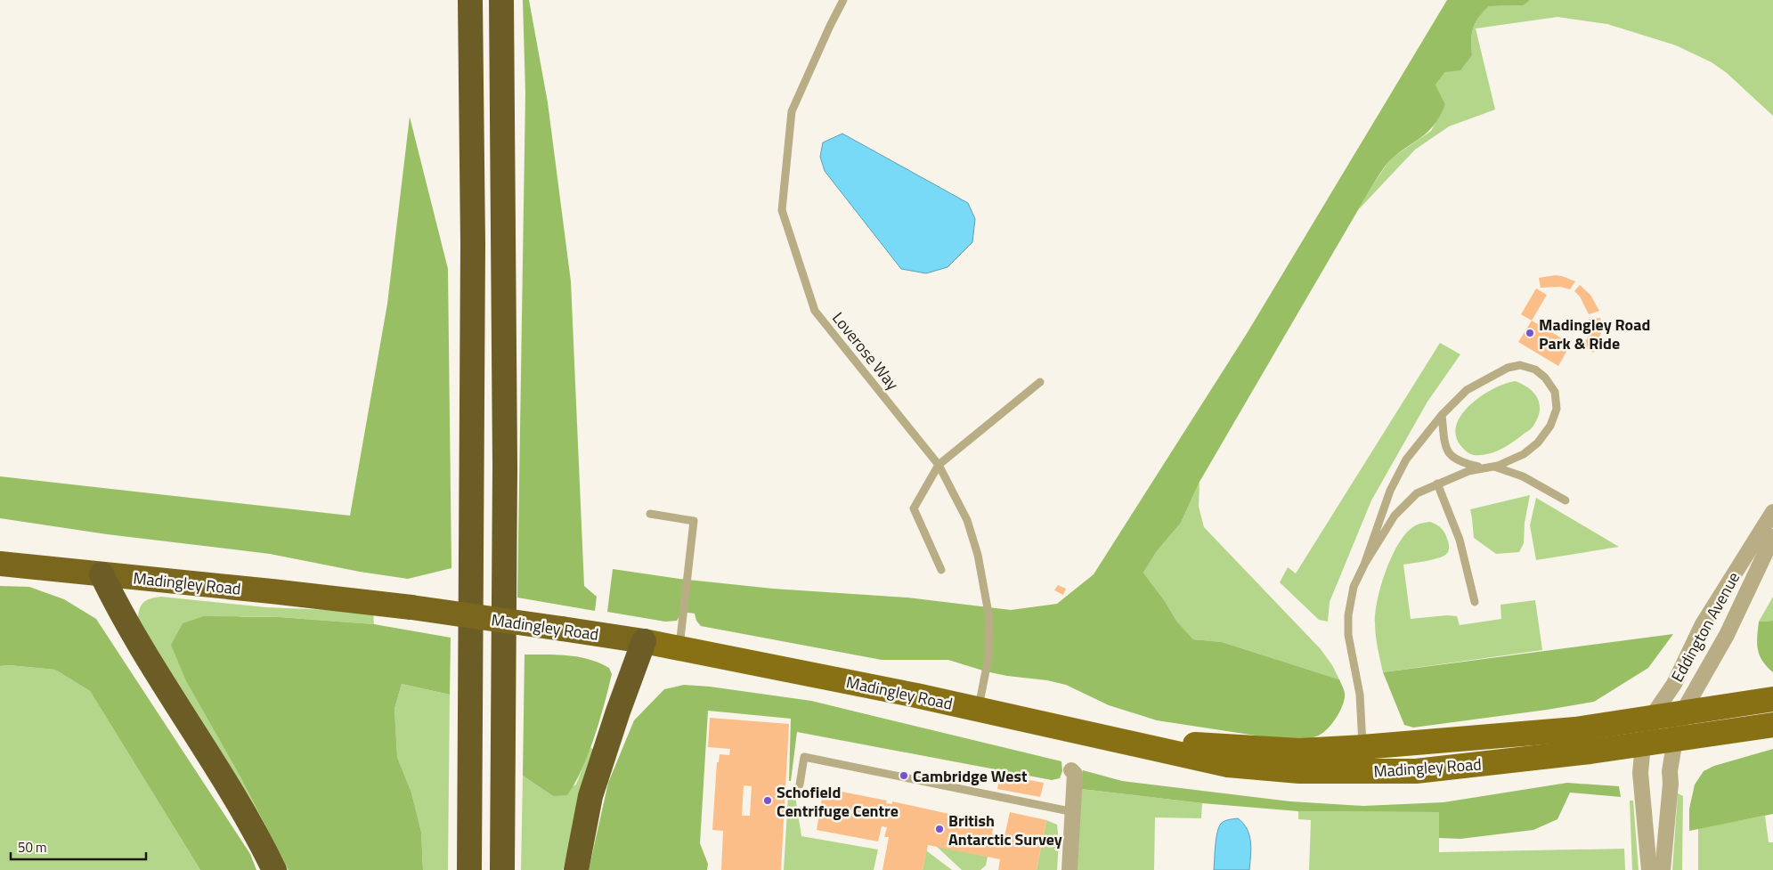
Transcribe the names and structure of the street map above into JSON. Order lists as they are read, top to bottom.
{
  "streets": {
    "highway": ["Madingley Road"],
    "street": ["Eddington Avenue"],
    "lane": ["Loverose Way"]
  },
  "crossings": [
    ["Loverose Way", "Madingley Road"],
    ["Madingley Road", "Eddington Avenue"]
  ],
  "places": [
    "Madingley Road Park & Ride",
    "Cambridge West",
    "Schofield Centrifuge Centre",
    "British Antarctic Survey"
  ],
  "scale_bar": "50 m"
}
